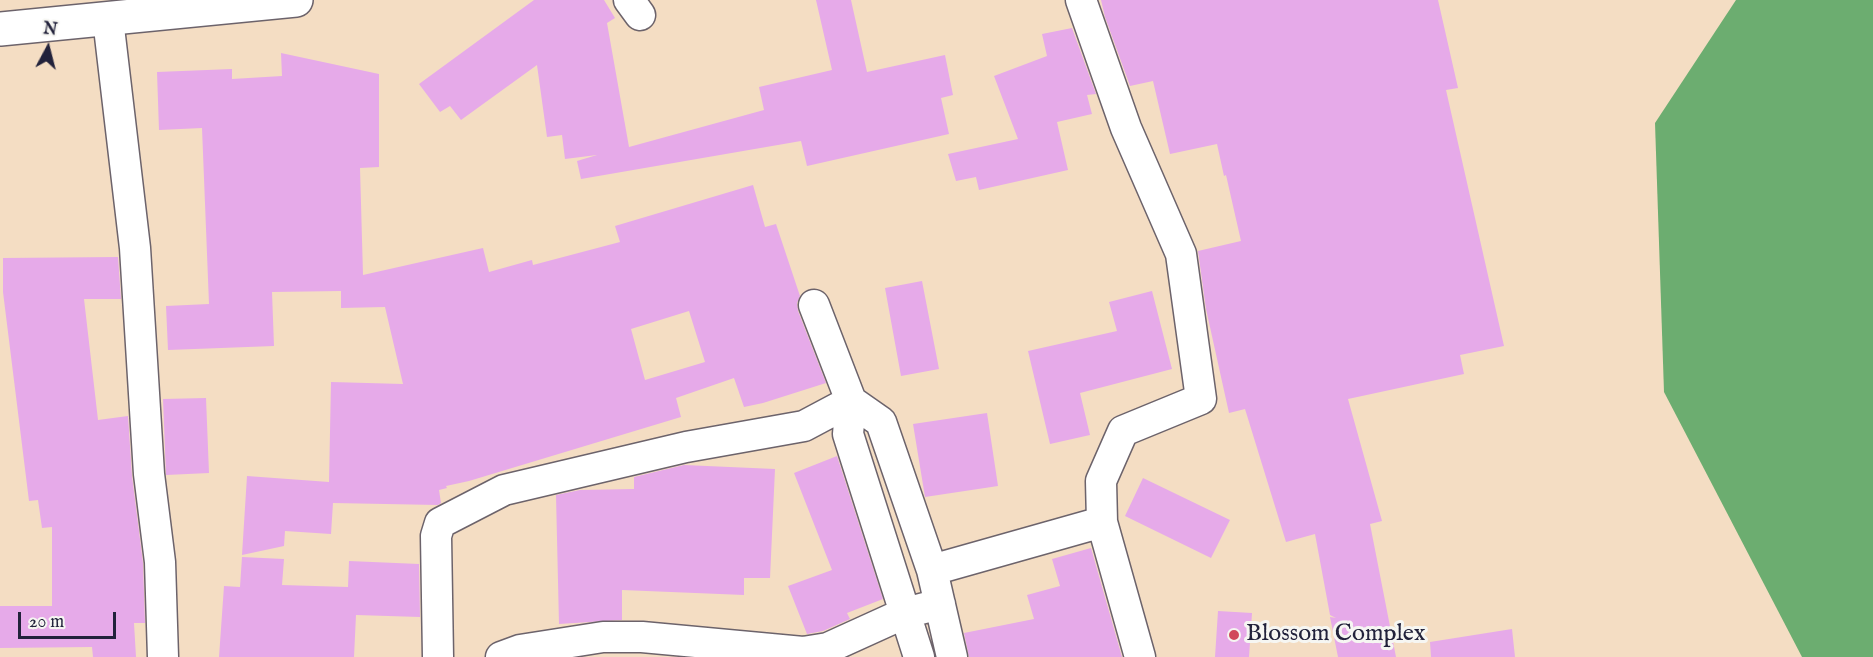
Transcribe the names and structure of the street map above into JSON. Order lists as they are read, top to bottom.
{
  "places": ["Blossom Complex"],
  "scale_bar": "20 m",
  "north": "top"
}
